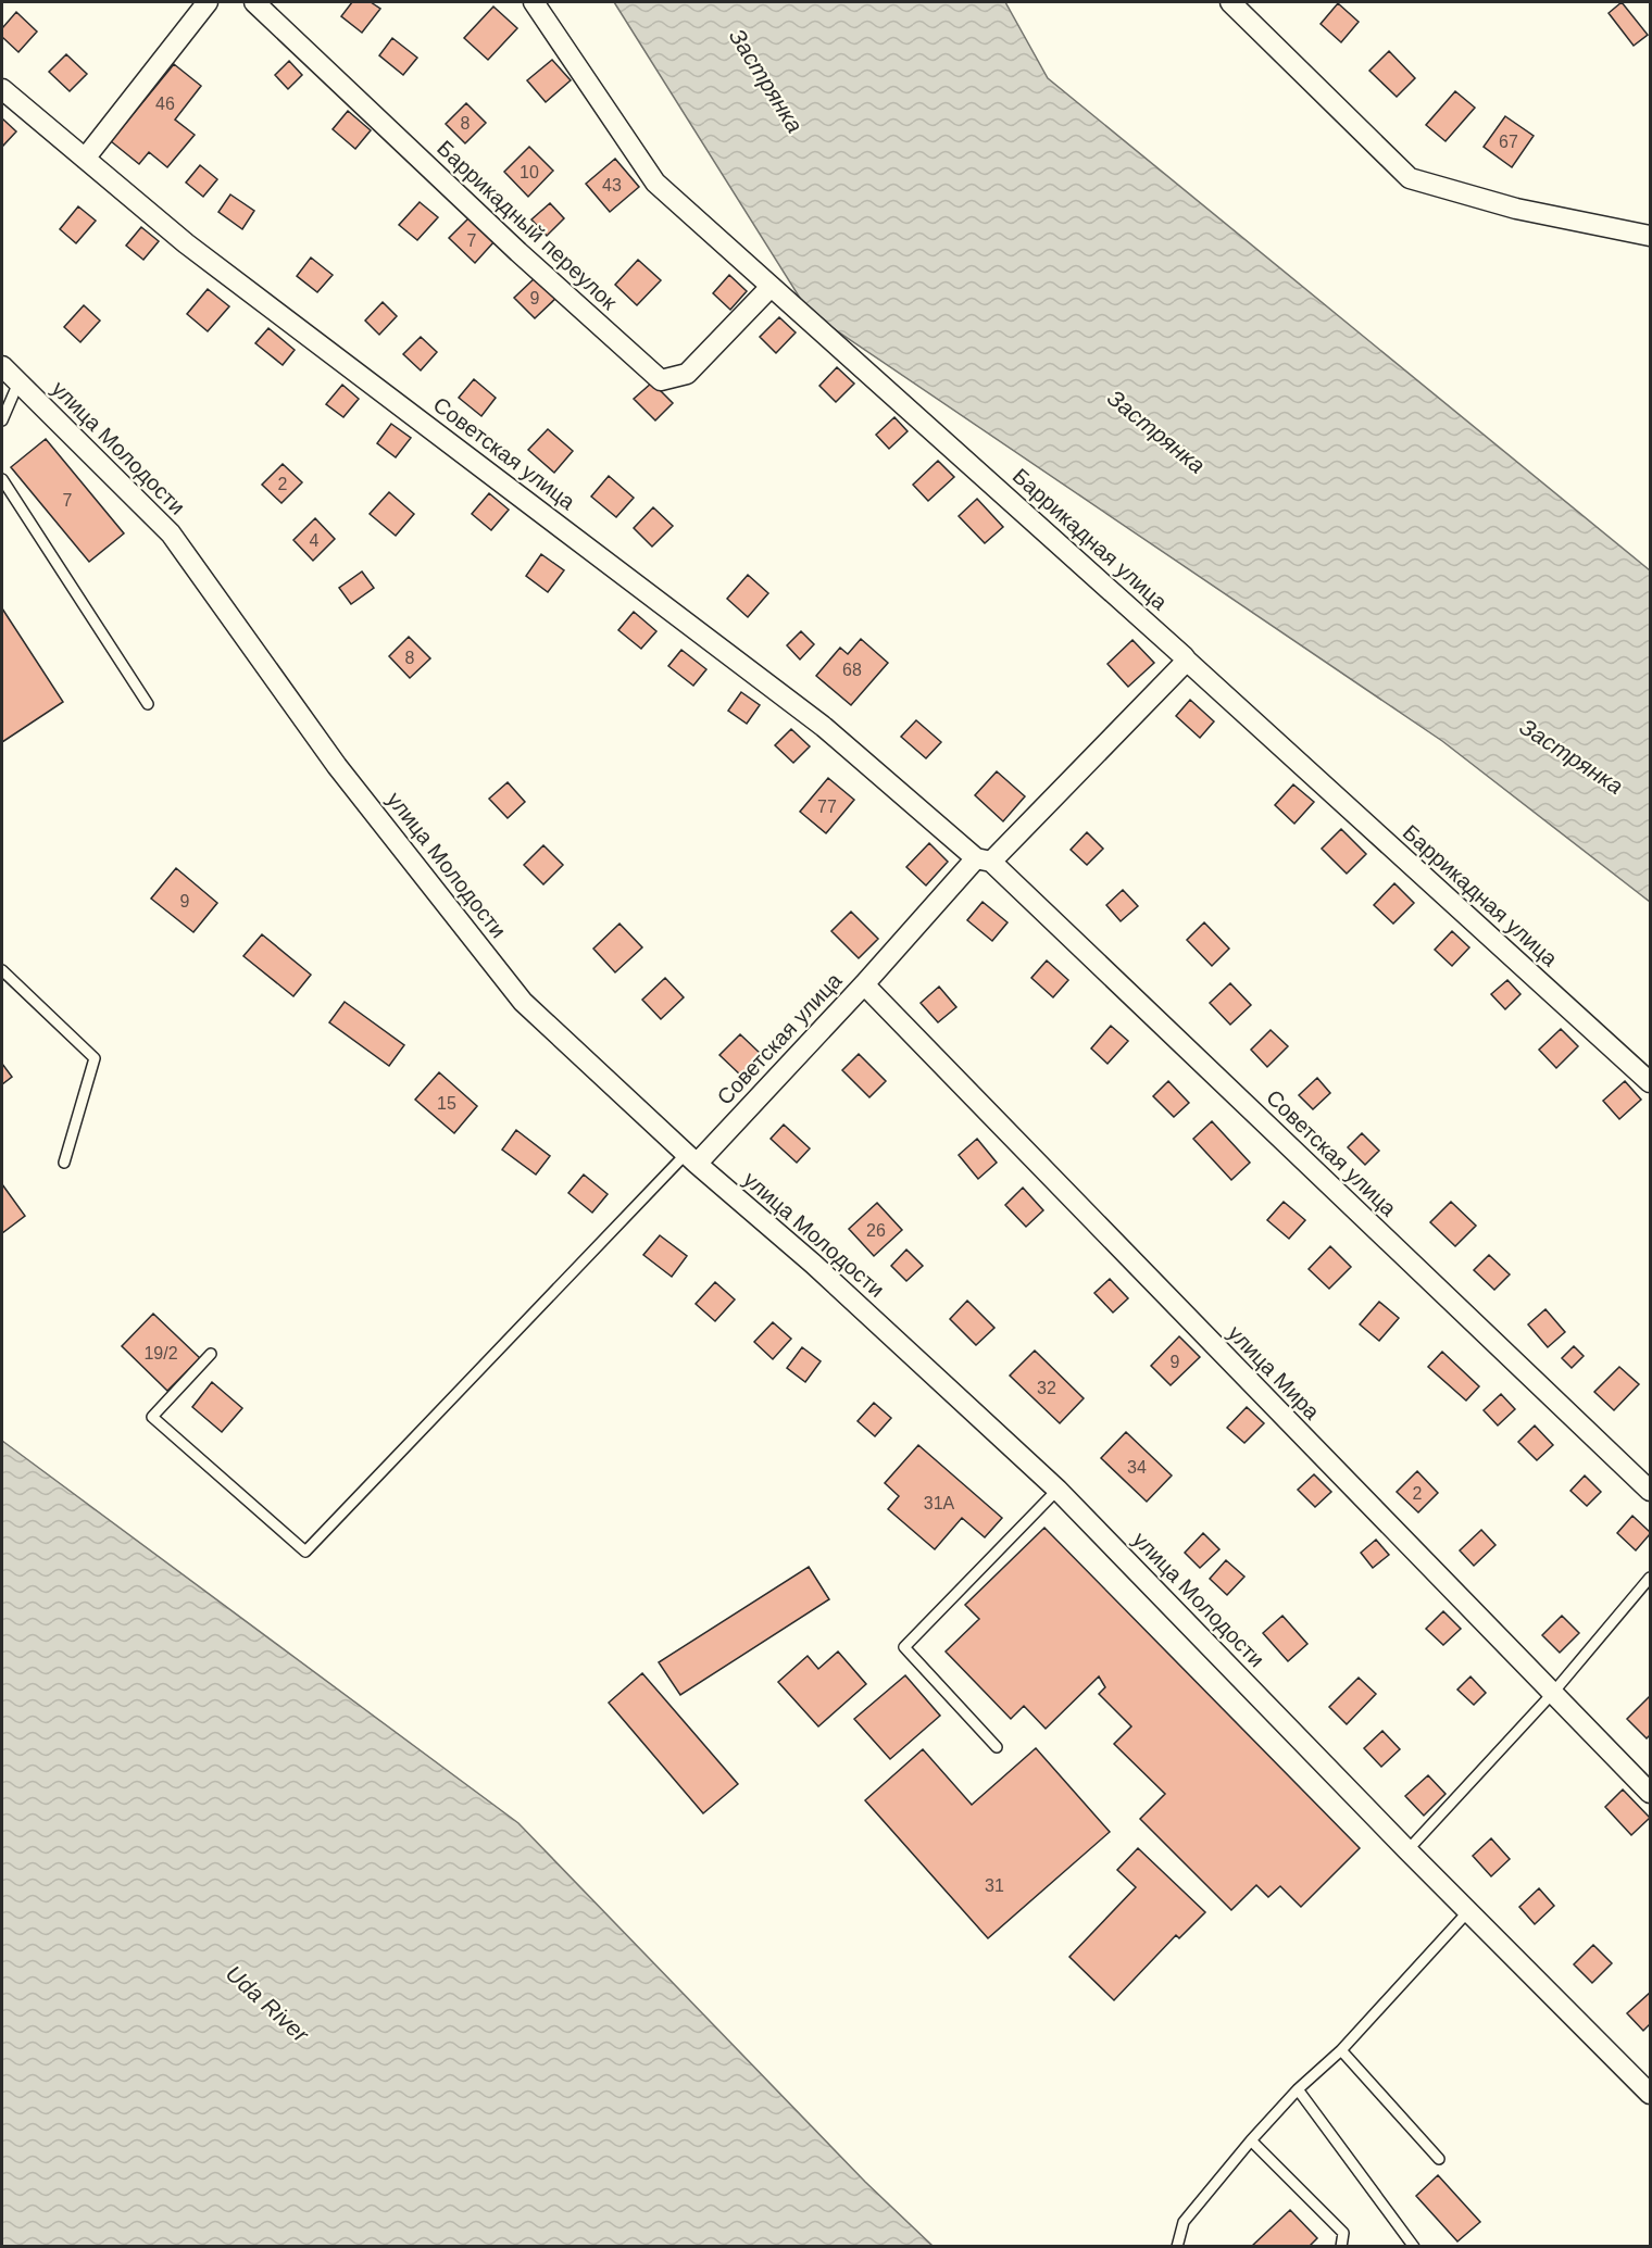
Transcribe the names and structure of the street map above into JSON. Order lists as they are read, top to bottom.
{
  "streets": {
    "street": [
      "Баррикадный переулок",
      "улица Молодости",
      "Советская улица",
      "Баррикадная улица",
      "улица Мира"
    ]
  },
  "crossings": [
    ["Баррикадный переулок", "Баррикадная улица"],
    ["улица Молодости", "Советская улица"],
    ["Советская улица", "улица Мира"]
  ],
  "water": ["Застрянка", "Uda River"],
  "house_numbers": [
    "46",
    "8",
    "67",
    "10",
    "43",
    "7",
    "9",
    "2",
    "7",
    "4",
    "8",
    "68",
    "77",
    "9",
    "15",
    "26",
    "19/2",
    "9",
    "32",
    "34",
    "2",
    "31А",
    "31"
  ]
}
